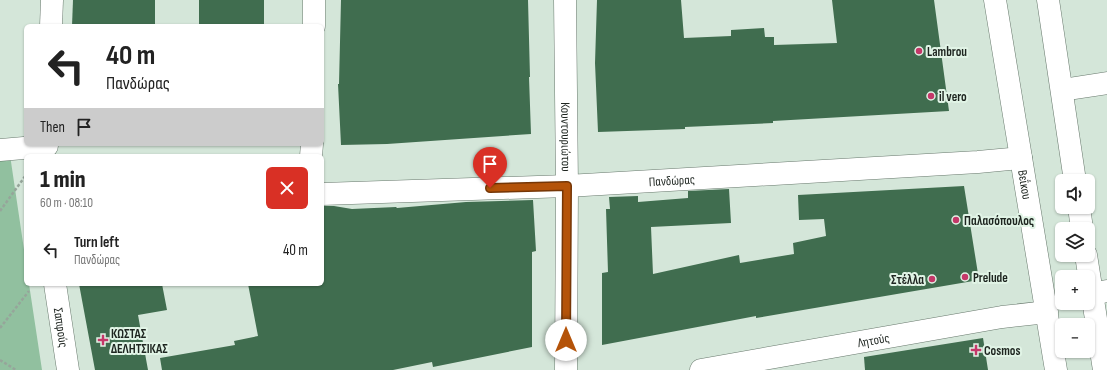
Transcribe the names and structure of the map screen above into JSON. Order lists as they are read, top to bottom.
{
  "streets": {
    "street": [
      "Κουντουριώτου",
      "Πανδώρας",
      "Βεΐκου",
      "Σαπφούς",
      "Λητούς"
    ]
  },
  "crossings": [
    ["Κουντουριώτου", "Πανδώρας"],
    ["Πανδώρας", "Βεΐκου"],
    ["Βεΐκου", "Λητούς"]
  ],
  "places": {
    "other": [
      "Lambrou",
      "il vero",
      "Παλασόπουλος",
      "Prelude",
      "Στέλλα"
    ],
    "health": ["ΚΩΣΤΑΣ ΔΕΛΗΤΣΙΚΑΣ", "Cosmos"]
  },
  "page": {
    "turn": ["40 m", "Πανδώρας"],
    "then": "Then",
    "heading": ["1 min", "60 m · 08:10"],
    "map_buttons": ["+", "−"],
    "list": [
      {
        "name": "Turn left",
        "note": "Πανδώρας",
        "value": "40 m"
      }
    ]
  }
}
